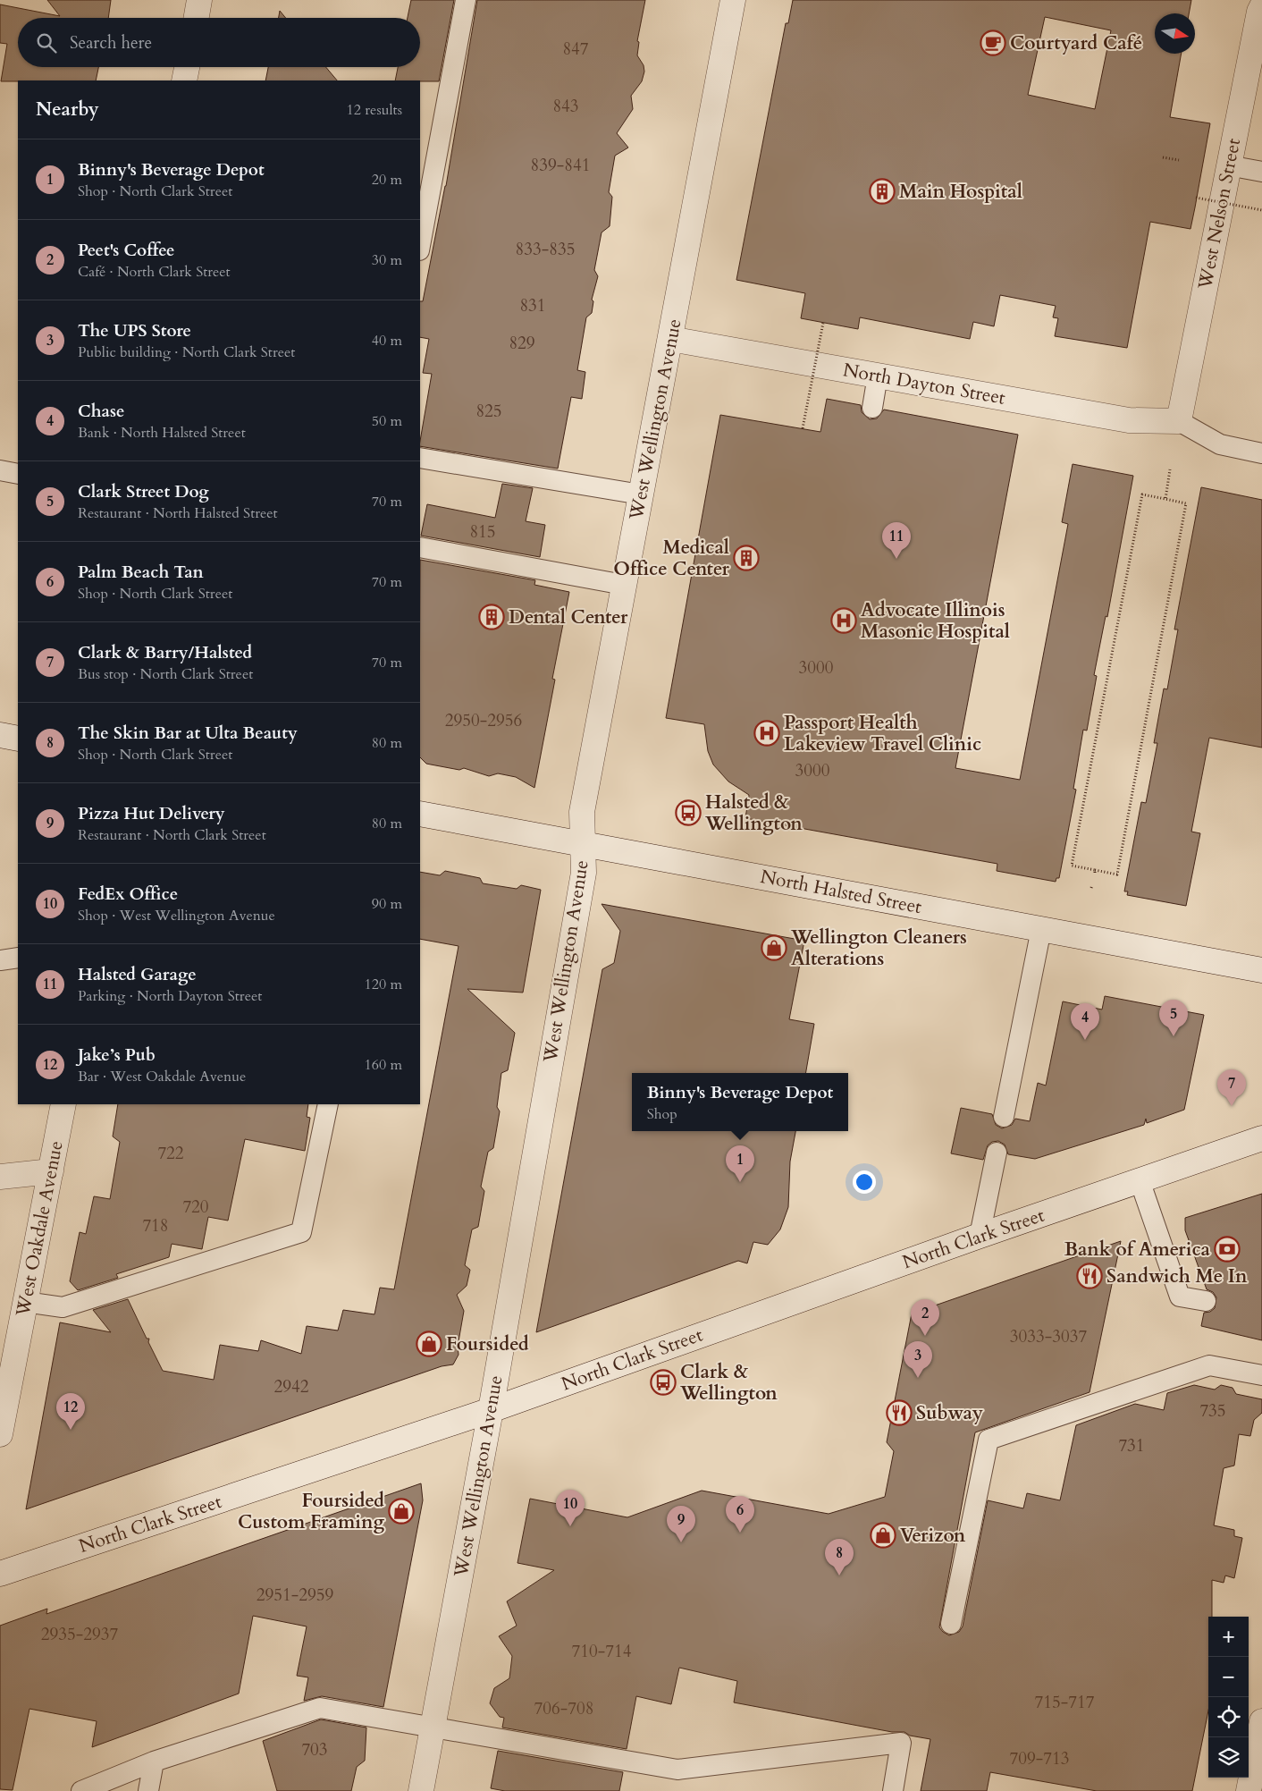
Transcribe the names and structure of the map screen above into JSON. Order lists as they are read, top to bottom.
{
  "streets": {
    "street": [
      "West Nelson Street",
      "North Dayton Street",
      "West Wellington Avenue",
      "North Halsted Street",
      "West Oakdale Avenue",
      "North Clark Street"
    ]
  },
  "crossings": [
    ["West Nelson Street", "North Dayton Street"],
    ["North Dayton Street", "West Wellington Avenue"],
    ["West Wellington Avenue", "North Halsted Street"],
    ["West Wellington Avenue", "North Clark Street"]
  ],
  "places": {
    "cafe": ["Courtyard Café"],
    "building": ["Main Hospital", "Medical Office Center", "Dental Center"],
    "hospital": ["Advocate Illinois Masonic Hospital", "Passport Health Lakeview Travel Clinic"],
    "bus stop": ["Halsted & Wellington", "Clark & Wellington"],
    "shop": [
      "Wellington Cleaners Alterations",
      "Foursided",
      "Foursided Custom Framing",
      "Verizon"
    ],
    "bank": ["Bank of America"],
    "restaurant": ["Sandwich Me In", "Subway"]
  },
  "house_numbers": [
    "847",
    "843",
    "839-841",
    "833-835",
    "831",
    "829",
    "825",
    "815",
    "3000",
    "2950-2956",
    "3000",
    "722",
    "720",
    "718",
    "3033-3037",
    "2942",
    "735",
    "731",
    "2951-2959",
    "2935-2937",
    "710-714",
    "715-717",
    "706-708",
    "703",
    "709-713"
  ],
  "north": "right",
  "page": {
    "search": "Search here",
    "heading": ["Nearby", "12 results"],
    "list": [
      {
        "mark": "1",
        "name": "Binny's Beverage Depot",
        "note": "Shop · North Clark Street",
        "value": "20 m"
      },
      {
        "mark": "2",
        "name": "Peet's Coffee",
        "note": "Café · North Clark Street",
        "value": "30 m"
      },
      {
        "mark": "3",
        "name": "The UPS Store",
        "note": "Public building · North Clark Street",
        "value": "40 m"
      },
      {
        "mark": "4",
        "name": "Chase",
        "note": "Bank · North Halsted Street",
        "value": "50 m"
      },
      {
        "mark": "5",
        "name": "Clark Street Dog",
        "note": "Restaurant · North Halsted Street",
        "value": "70 m"
      },
      {
        "mark": "6",
        "name": "Palm Beach Tan",
        "note": "Shop · North Clark Street",
        "value": "70 m"
      },
      {
        "mark": "7",
        "name": "Clark & Barry/Halsted",
        "note": "Bus stop · North Clark Street",
        "value": "70 m"
      },
      {
        "mark": "8",
        "name": "The Skin Bar at Ulta Beauty",
        "note": "Shop · North Clark Street",
        "value": "80 m"
      },
      {
        "mark": "9",
        "name": "Pizza Hut Delivery",
        "note": "Restaurant · North Clark Street",
        "value": "80 m"
      },
      {
        "mark": "10",
        "name": "FedEx Office",
        "note": "Shop · West Wellington Avenue",
        "value": "90 m"
      },
      {
        "mark": "11",
        "name": "Halsted Garage",
        "note": "Parking · North Dayton Street",
        "value": "120 m"
      },
      {
        "mark": "12",
        "name": "Jake’s Pub",
        "note": "Bar · West Oakdale Avenue",
        "value": "160 m"
      }
    ],
    "pins": [
      "11",
      "5",
      "4",
      "7",
      "1",
      "2",
      "3",
      "12",
      "10",
      "6",
      "9",
      "8"
    ],
    "popup": ["Binny's Beverage Depot", "Shop"],
    "map_buttons": ["+", "−"]
  }
}
